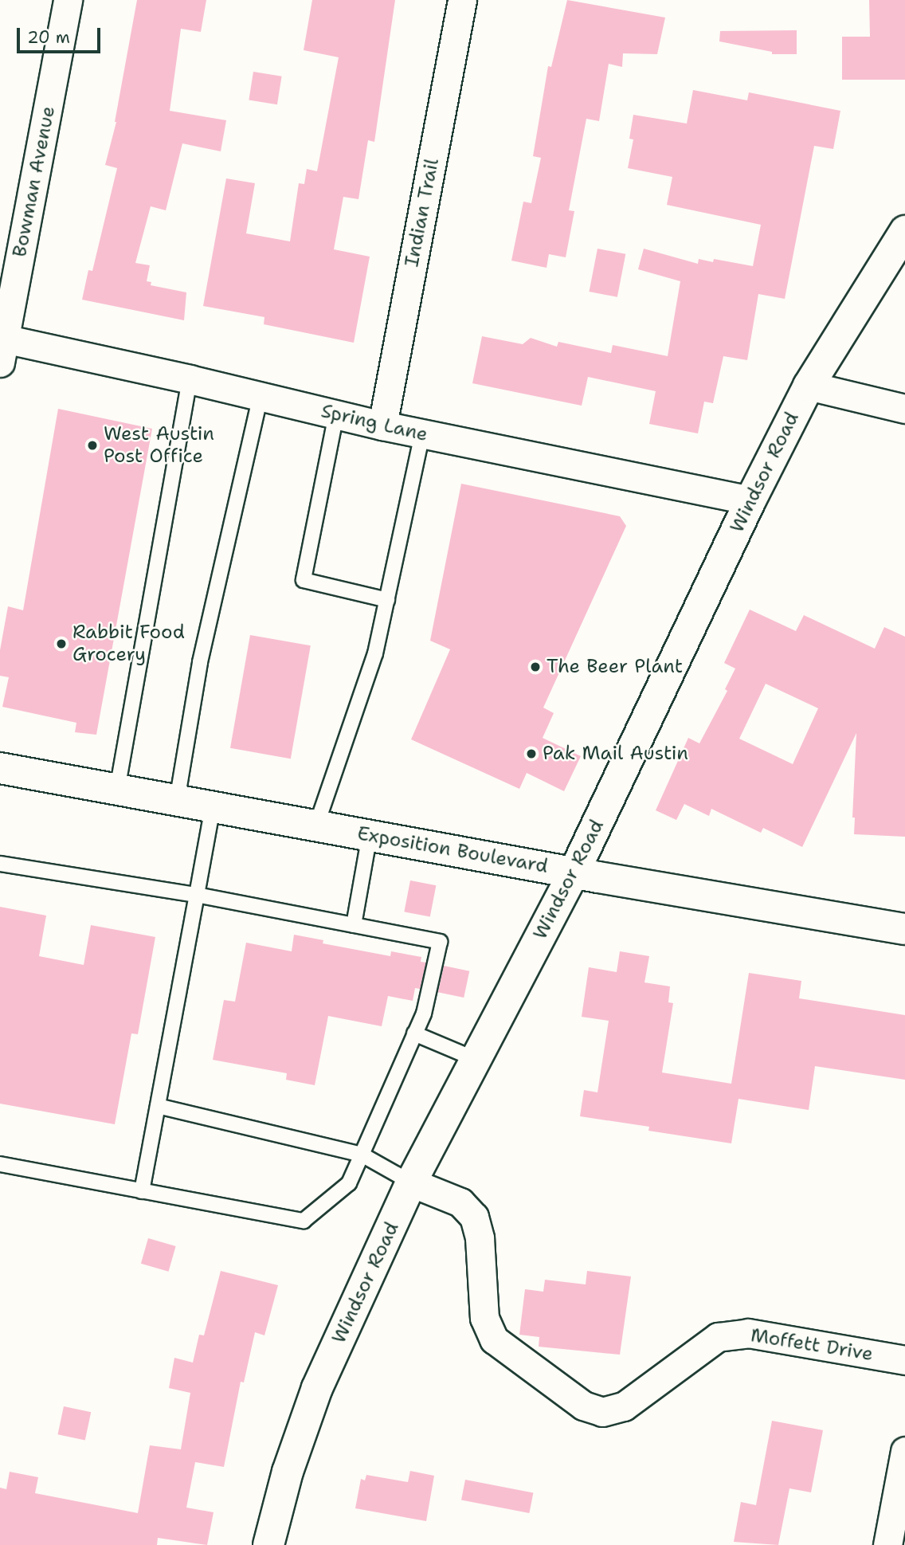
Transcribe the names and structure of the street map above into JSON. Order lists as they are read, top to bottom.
{
  "streets": {
    "street": [
      "Bowman Avenue",
      "Indian Trail",
      "Spring Lane",
      "Windsor Road",
      "Exposition Boulevard",
      "Moffett Drive"
    ]
  },
  "crossings": [
    ["Bowman Avenue", "Spring Lane"],
    ["Indian Trail", "Spring Lane"],
    ["Spring Lane", "Windsor Road"],
    ["Windsor Road", "Exposition Boulevard"],
    ["Windsor Road", "Moffett Drive"]
  ],
  "places": [
    "West Austin Post Office",
    "Rabbit Food Grocery",
    "The Beer Plant",
    "Pak Mail Austin"
  ],
  "scale_bar": "20 m"
}
